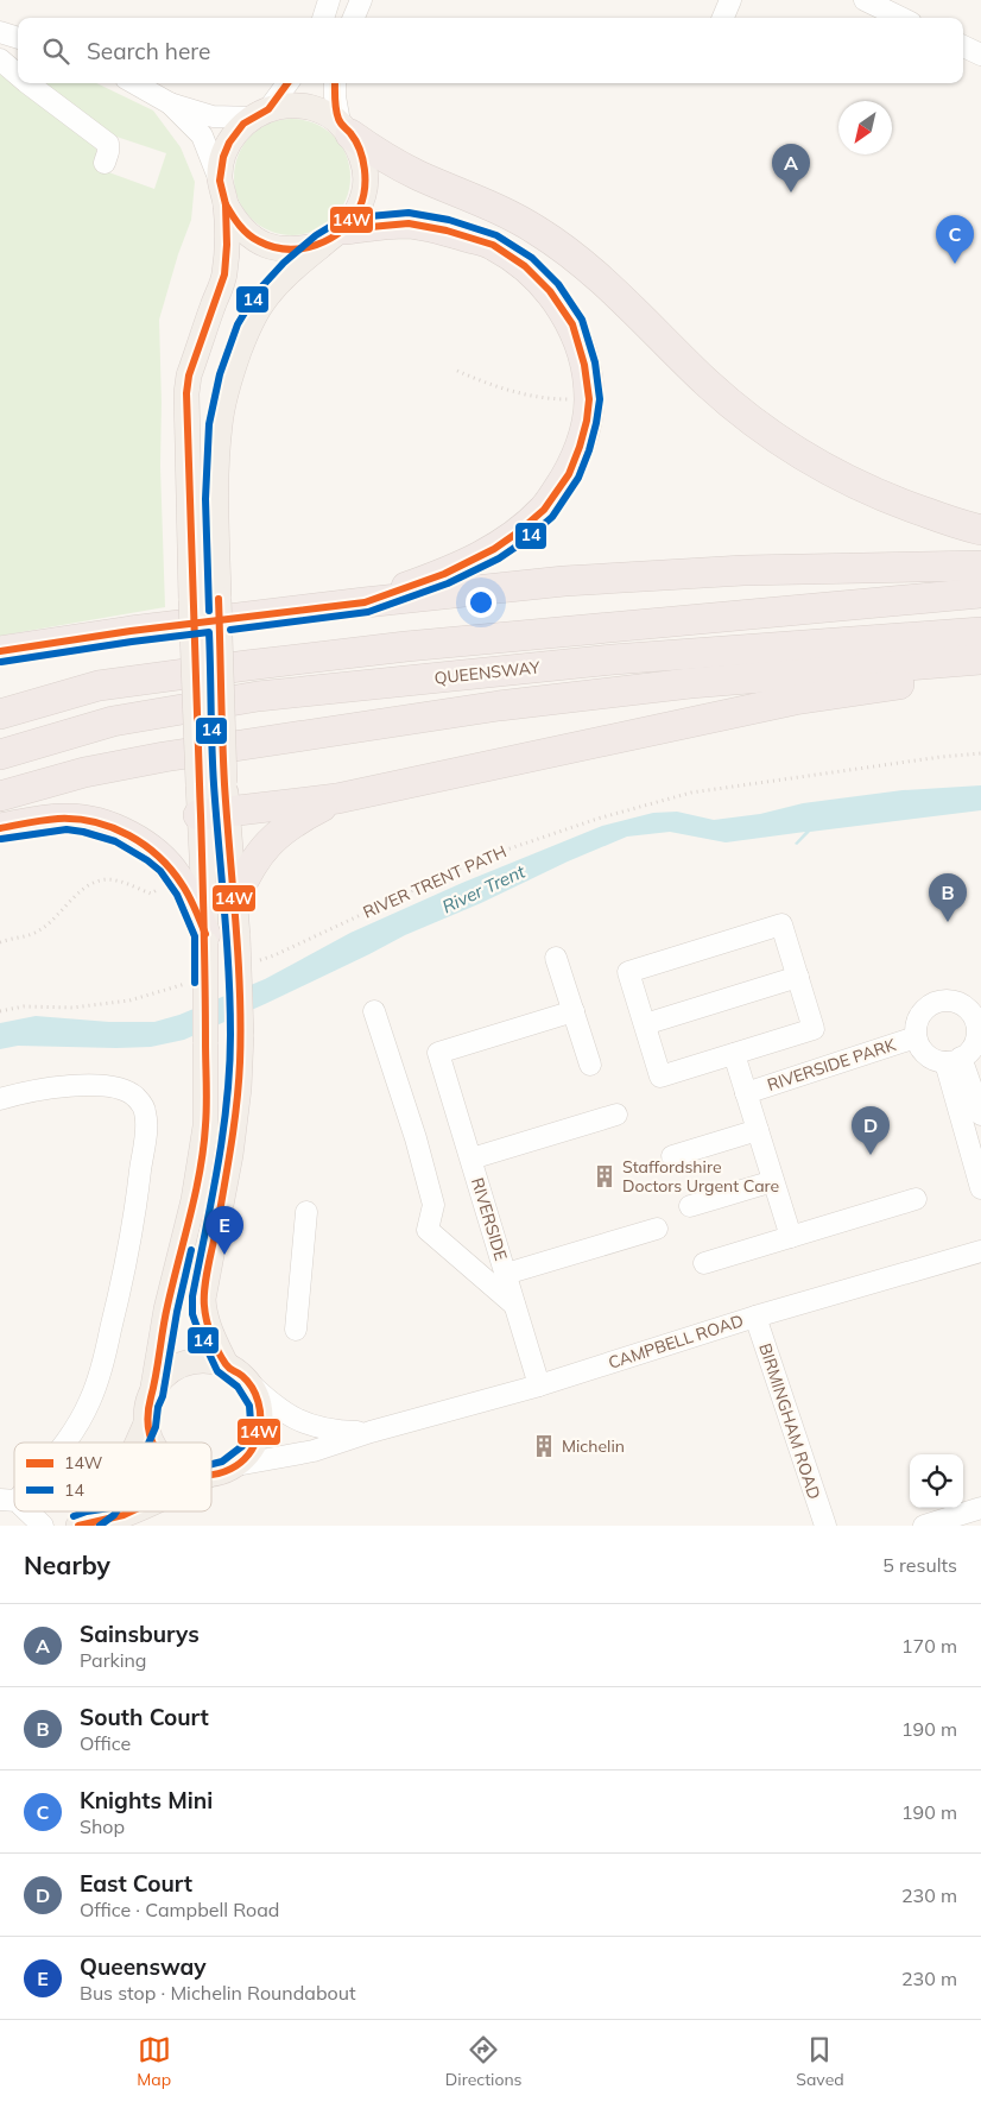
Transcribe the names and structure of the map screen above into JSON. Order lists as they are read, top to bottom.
{
  "streets": {
    "highway": ["QUEENSWAY"],
    "street": [
      "RIVERSIDE PARK",
      "RIVERSIDE",
      "CAMPBELL ROAD",
      "BIRMINGHAM ROAD"
    ],
    "path": ["RIVER TRENT PATH"]
  },
  "crossings": [
    ["RIVERSIDE", "CAMPBELL ROAD"],
    ["CAMPBELL ROAD", "BIRMINGHAM ROAD"]
  ],
  "water": ["River Trent"],
  "places": {
    "building": ["Staffordshire Doctors Urgent Care", "Michelin"]
  },
  "lines": ["transit line 14W", "transit line 14"],
  "legend": ["14W", "14"],
  "north": "bottom left",
  "page": {
    "search": "Search here",
    "pins": [
      "A",
      "C",
      "B",
      "D",
      "E"
    ],
    "heading": ["Nearby", "5 results"],
    "list": [
      {
        "mark": "A",
        "name": "Sainsburys",
        "note": "Parking",
        "value": "170 m"
      },
      {
        "mark": "B",
        "name": "South Court",
        "note": "Office",
        "value": "190 m"
      },
      {
        "mark": "C",
        "name": "Knights Mini",
        "note": "Shop",
        "value": "190 m"
      },
      {
        "mark": "D",
        "name": "East Court",
        "note": "Office · Campbell Road",
        "value": "230 m"
      },
      {
        "mark": "E",
        "name": "Queensway",
        "note": "Bus stop · Michelin Roundabout",
        "value": "230 m"
      }
    ],
    "nav": ["Map", "Directions", "Saved"]
  }
}
